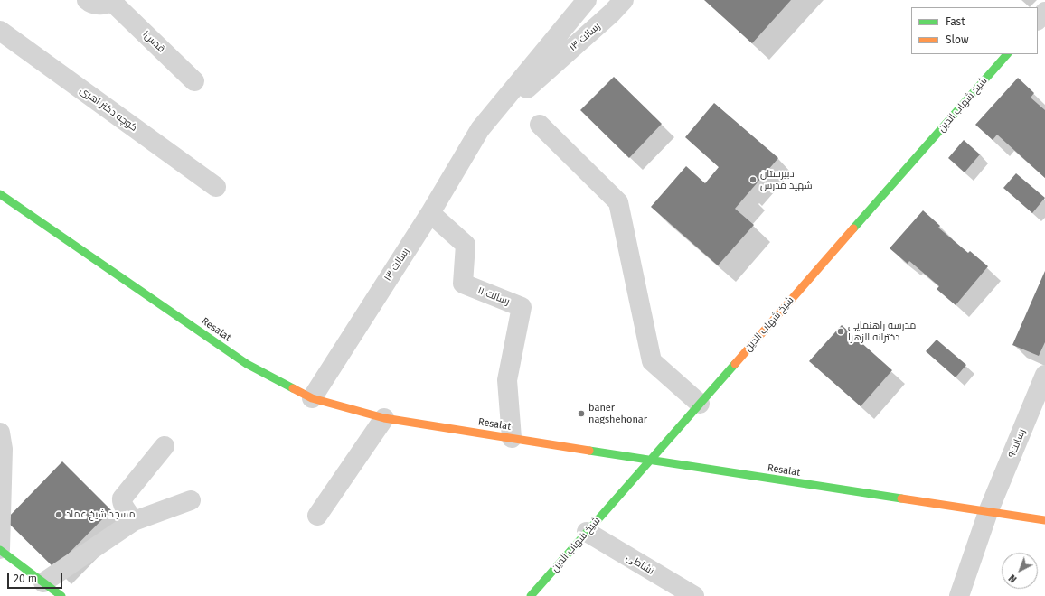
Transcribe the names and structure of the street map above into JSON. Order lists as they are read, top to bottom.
{
  "streets": {
    "main road": ["شیخ شهاب الدین", "Resalat"],
    "street": [
      "رسالت ۱۳",
      "قدس۱",
      "کوچه دکتر اهری",
      "رسالت ۱۱",
      "رسالت۹",
      "نشاطی"
    ]
  },
  "crossings": [
    ["رسالت ۱۳", "رسالت ۱۱"],
    ["رسالت ۱۳", "Resalat"],
    ["شیخ شهاب الدین", "Resalat"],
    ["شیخ شهاب الدین", "نشاطی"],
    ["رسالت ۱۱", "Resalat"],
    ["Resalat", "رسالت۹"]
  ],
  "places": [
    "دبیرستان شهید مدرس",
    "مدرسه راهنمایی دخترانه الزهرا",
    "baner nagshehonar",
    "مسجد شیخ عماد"
  ],
  "legend": ["Fast", "Slow"],
  "scale_bar": "20 m",
  "north": "bottom left"
}
